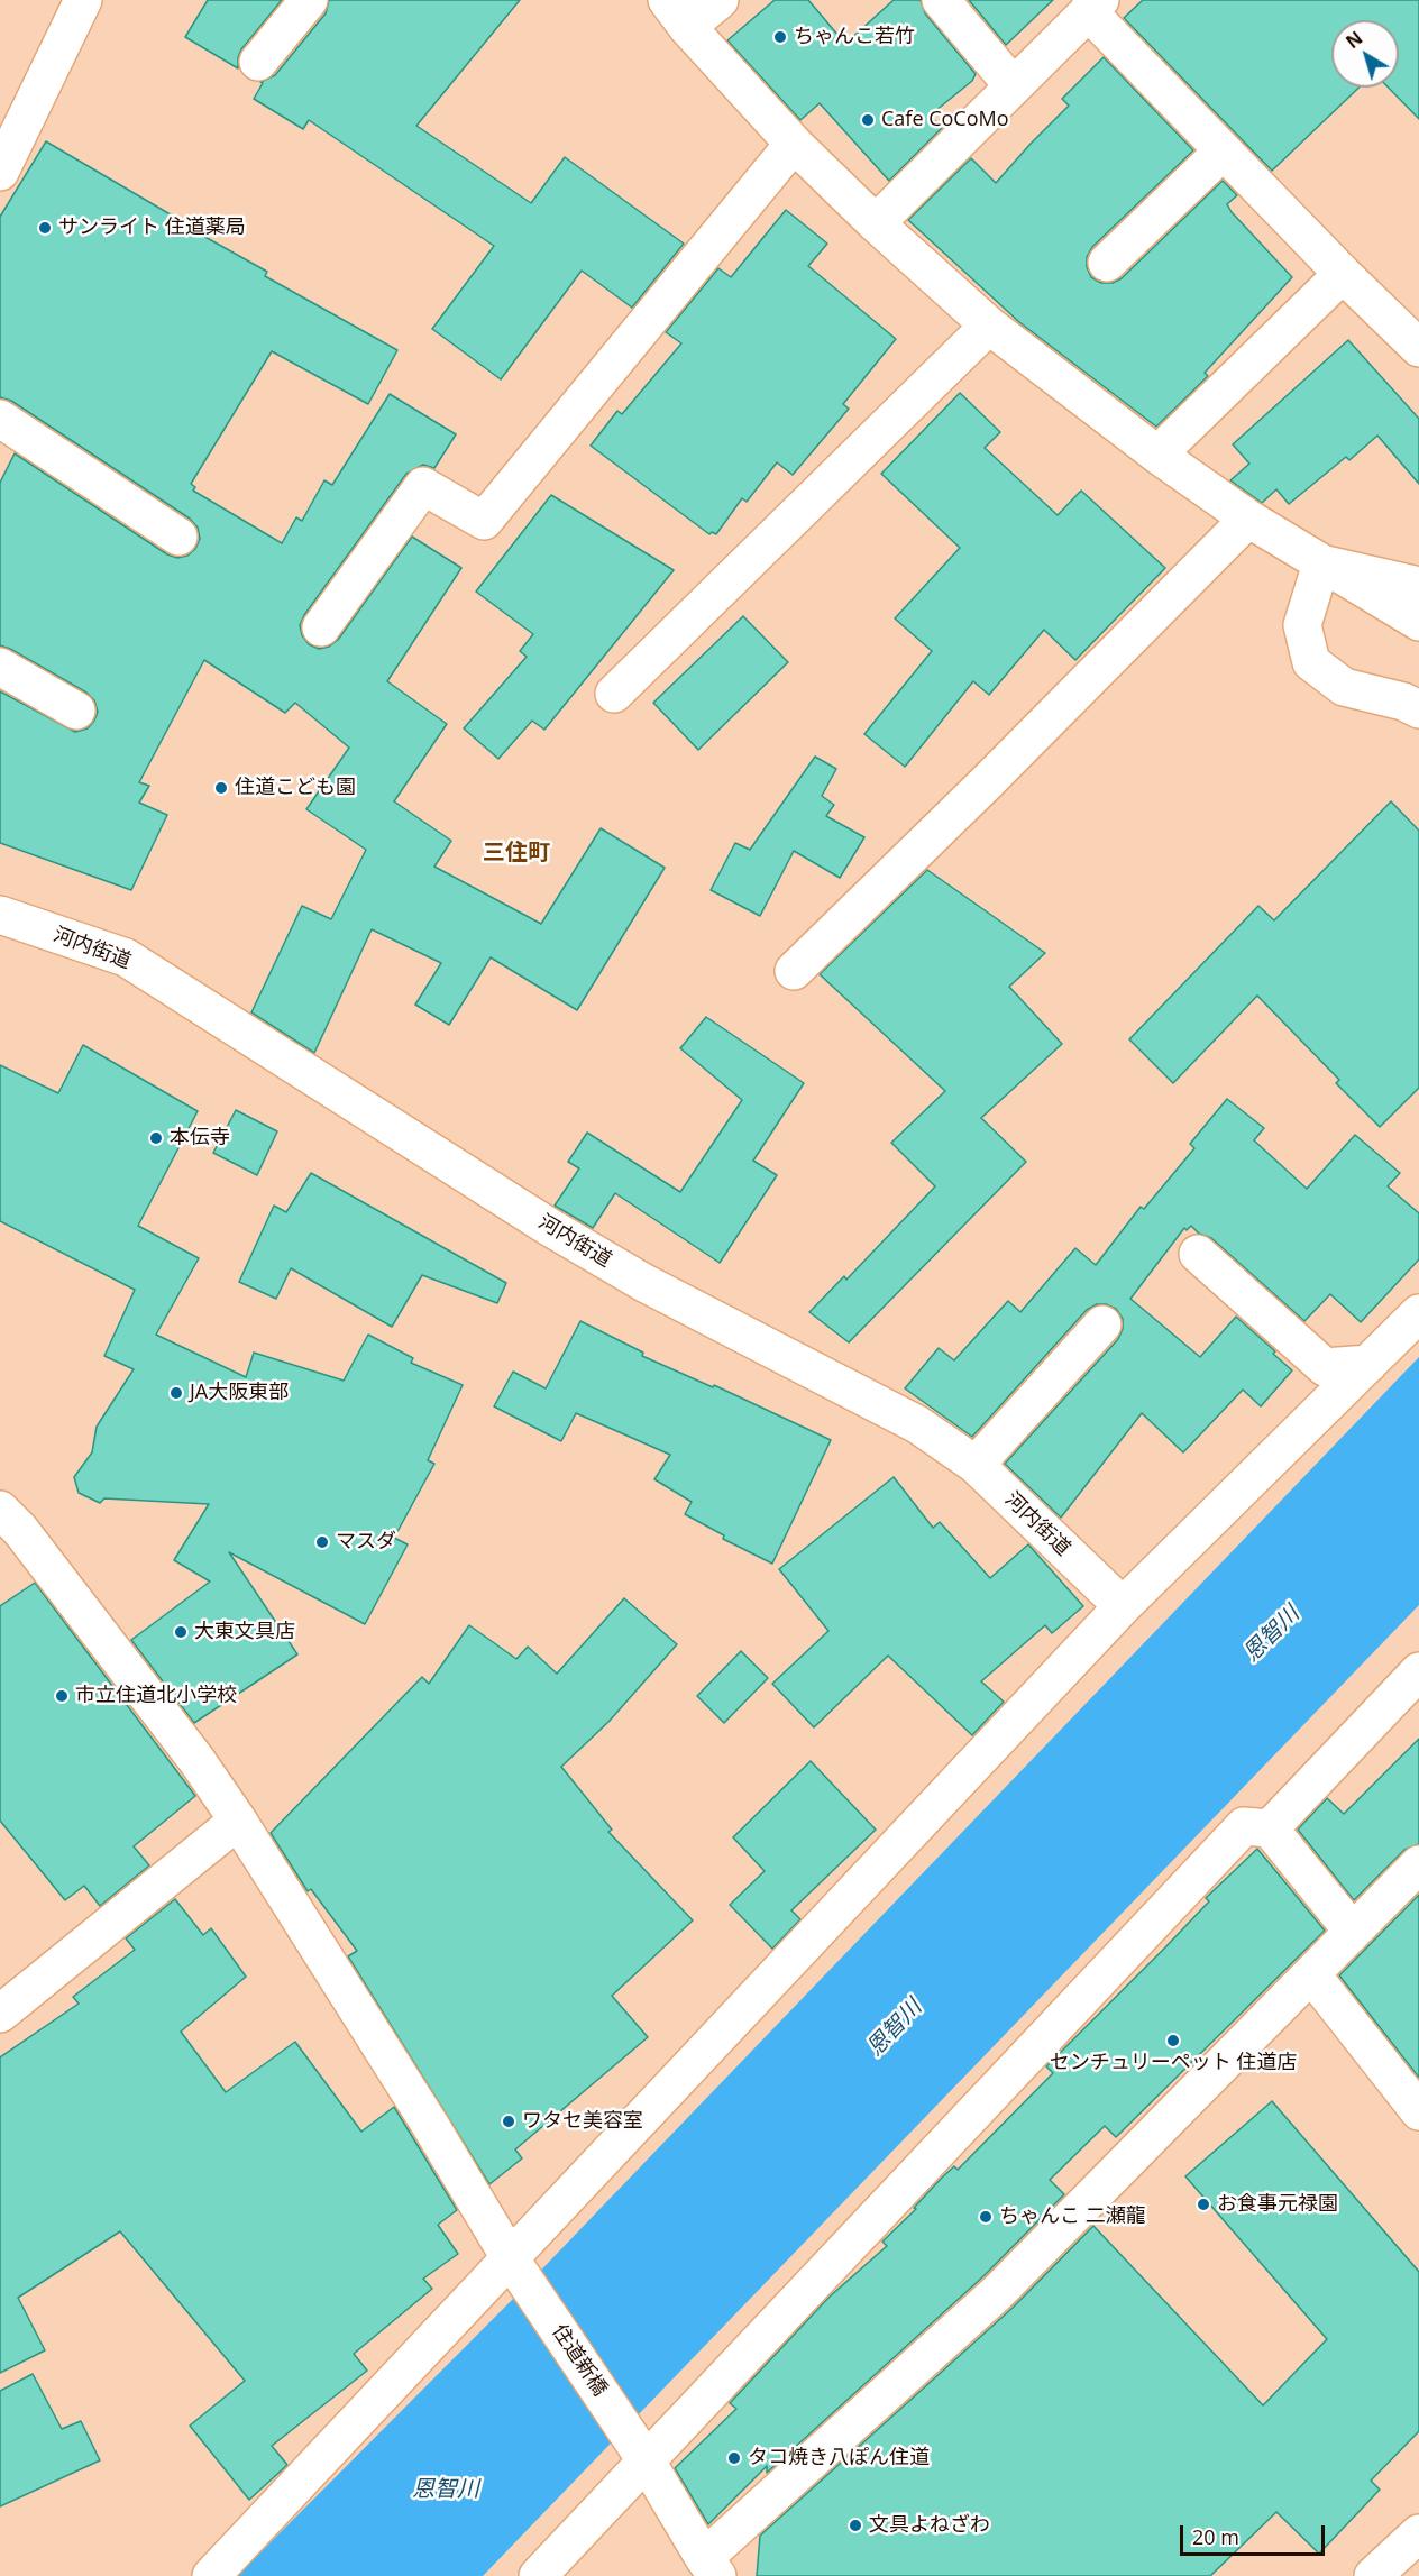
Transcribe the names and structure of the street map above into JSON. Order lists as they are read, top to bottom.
{
  "streets": {
    "street": ["河内街道", "住道新橋"]
  },
  "districts": ["三住町"],
  "water": ["恩智川"],
  "places": [
    "ちゃんこ若竹",
    "Cafe CoCoMo",
    "サンライト 住道薬局",
    "住道こども園",
    "本伝寺",
    "JA大阪東部",
    "マスダ",
    "大東文具店",
    "市立住道北小学校",
    "センチュリーペット 住道店",
    "ワタセ美容室",
    "お食事元禄園",
    "ちゃんこ 二瀬龍",
    "タコ焼き八ぽん住道",
    "文具よねざわ"
  ],
  "scale_bar": "20 m",
  "north": "top left"
}
